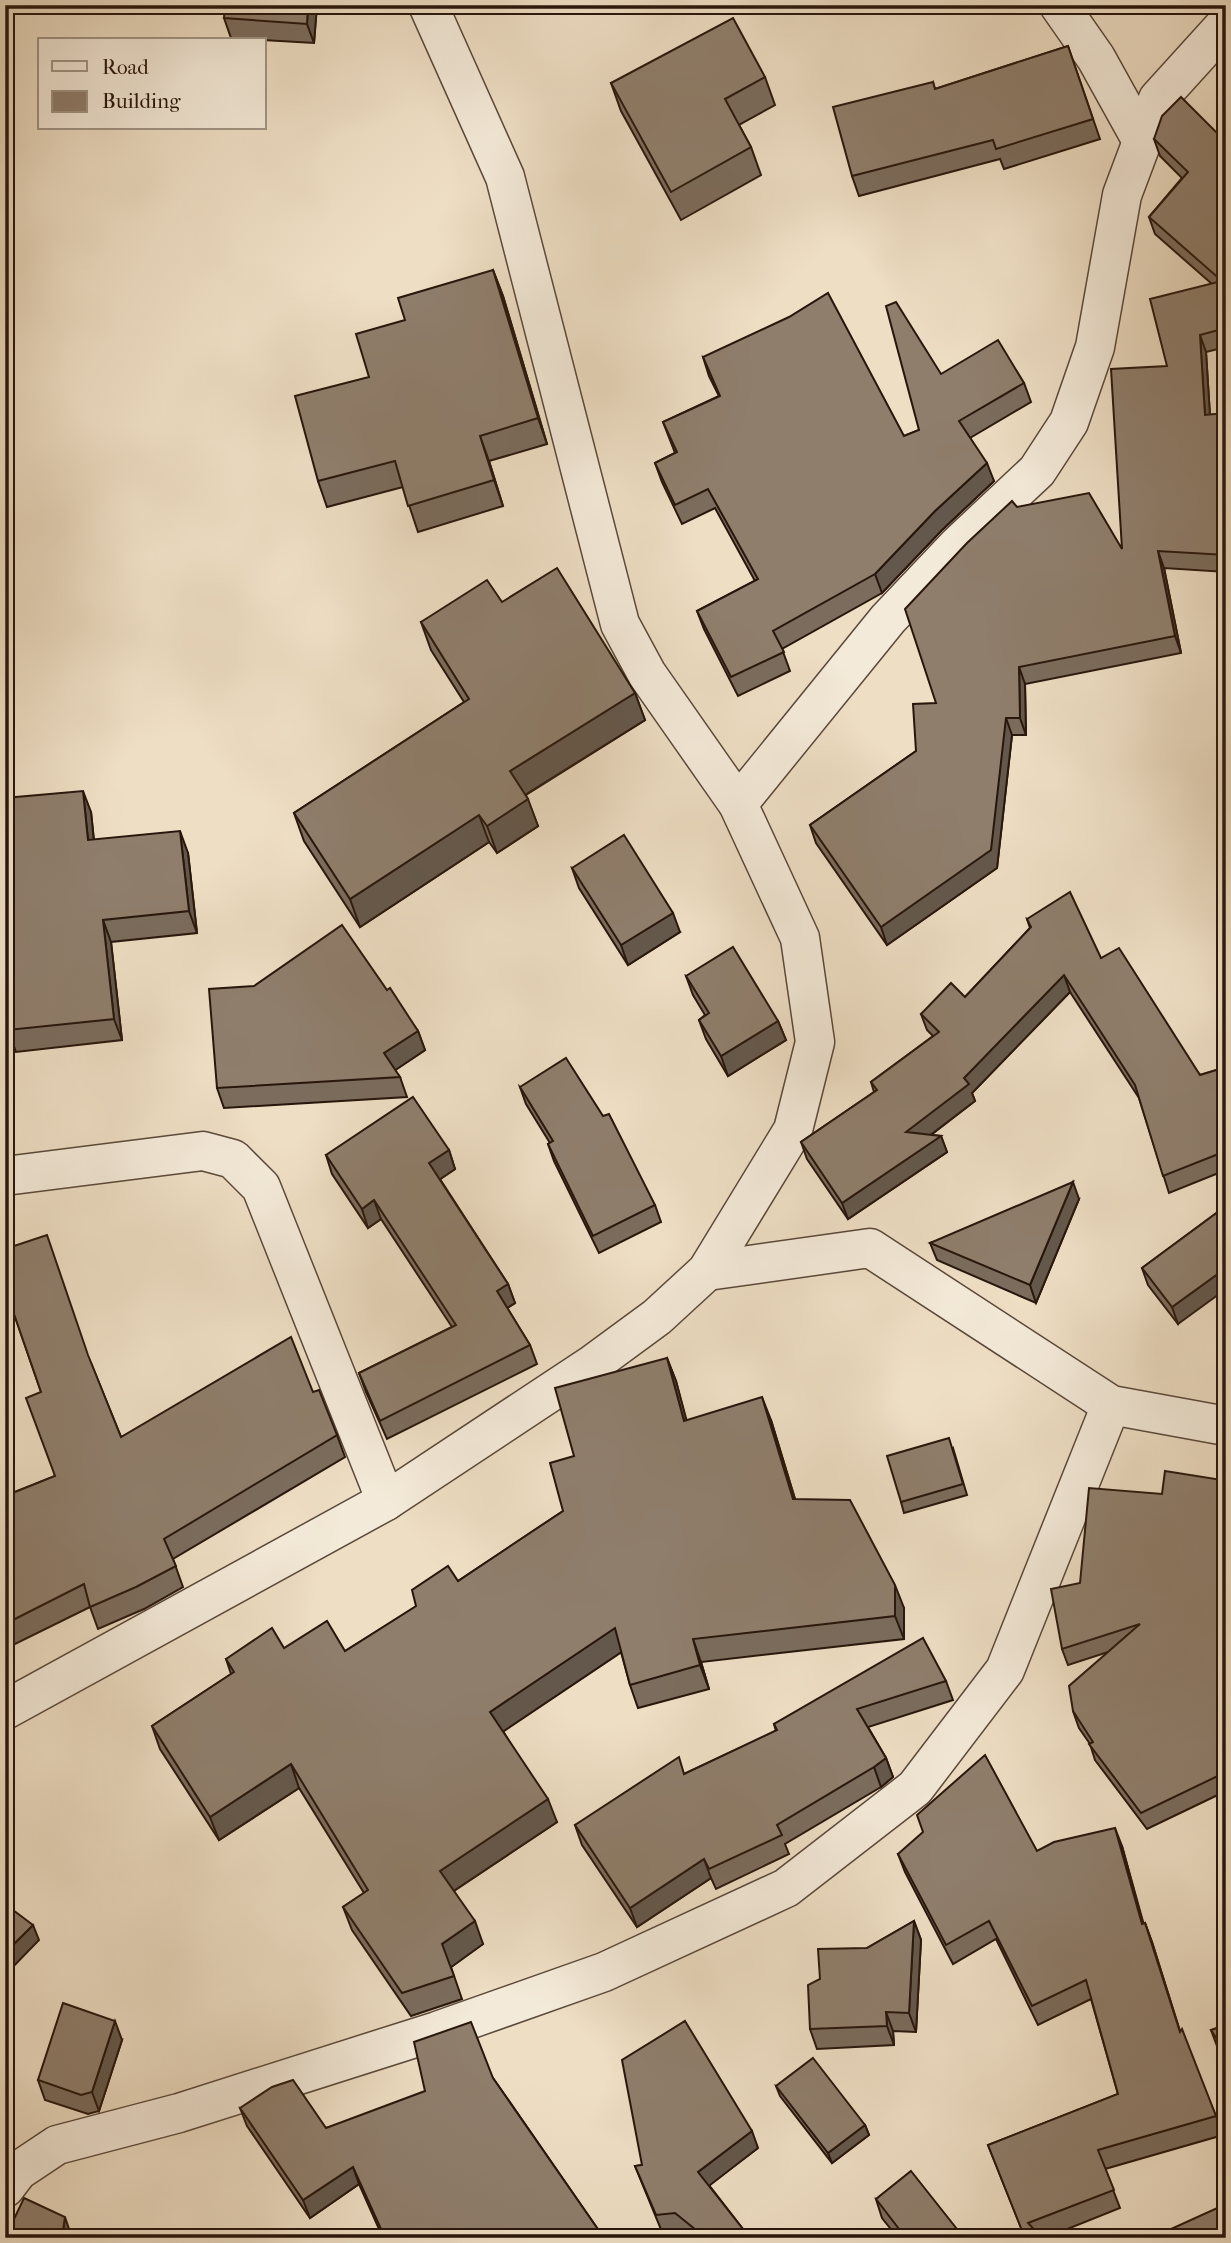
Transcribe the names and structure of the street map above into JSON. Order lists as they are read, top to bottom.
{
  "legend": ["Road", "Building"]
}
